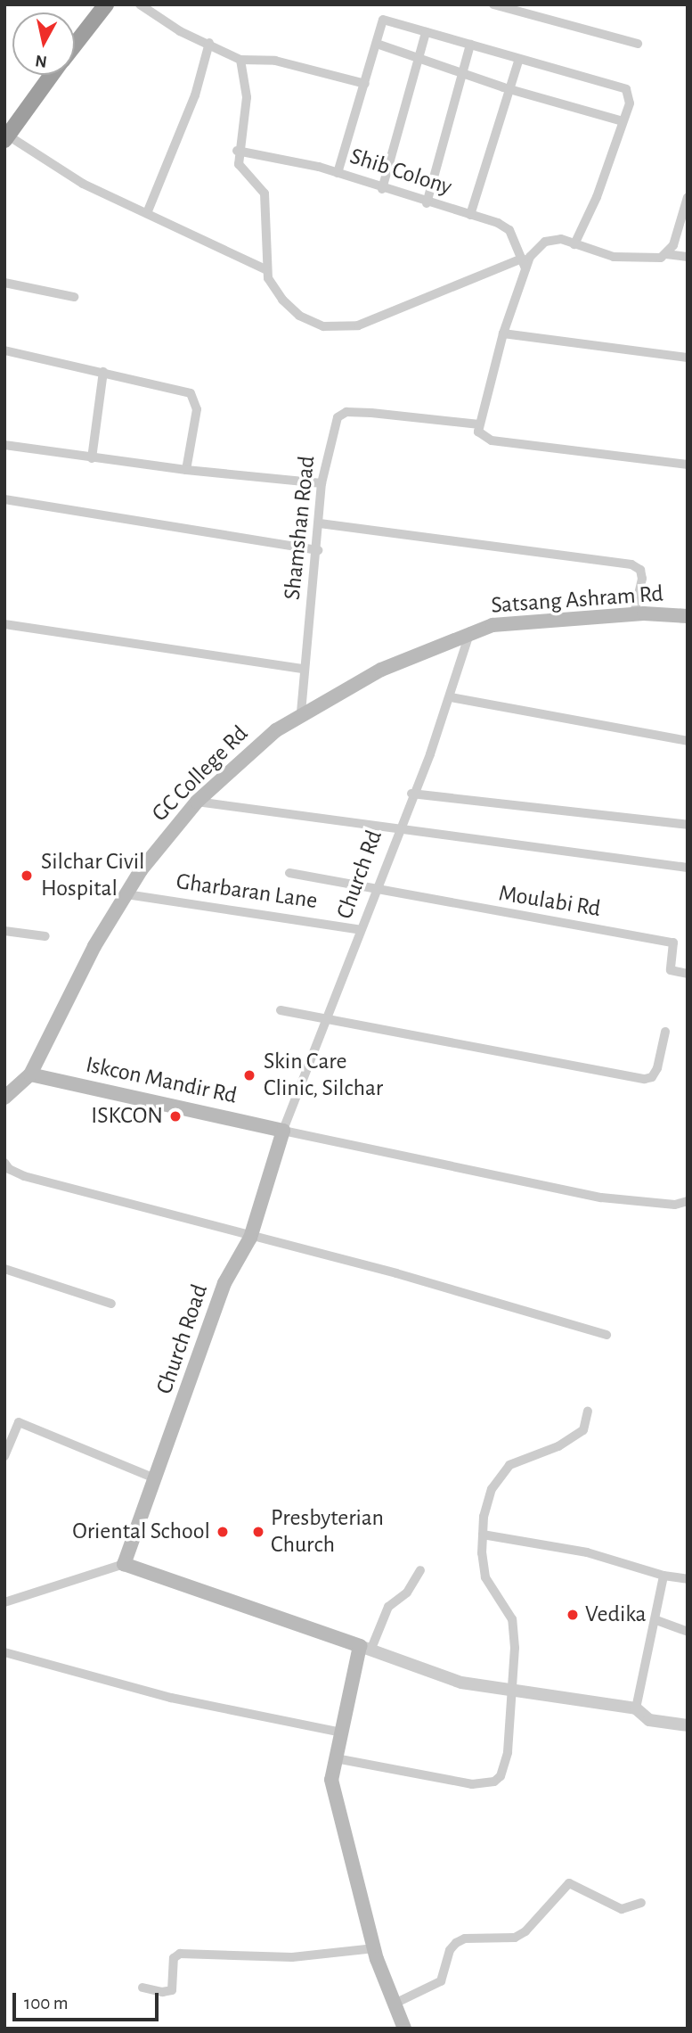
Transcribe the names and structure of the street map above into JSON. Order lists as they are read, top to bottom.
{
  "streets": {
    "main road": [
      "Satsang Ashram Rd",
      "GC College Rd",
      "Iskcon Mandir Rd",
      "Church Road"
    ],
    "street": [
      "Shib Colony",
      "Shamshan Road",
      "Church Rd",
      "Gharbaran Lane",
      "Moulabi Rd"
    ]
  },
  "crossings": [
    ["Shamshan Road", "GC College Rd"],
    ["Satsang Ashram Rd", "GC College Rd"],
    ["Satsang Ashram Rd", "Church Rd"],
    ["GC College Rd", "Church Rd"],
    ["GC College Rd", "Gharbaran Lane"],
    ["GC College Rd", "Iskcon Mandir Rd"],
    ["Church Rd", "Gharbaran Lane"],
    ["Church Rd", "Moulabi Rd"],
    ["Church Rd", "Iskcon Mandir Rd"],
    ["Church Rd", "Church Road"],
    ["Iskcon Mandir Rd", "Church Road"]
  ],
  "places": [
    "Silchar Civil Hospital",
    "Skin Care Clinic, Silchar",
    "ISKCON",
    "Oriental School",
    "Presbyterian Church",
    "Vedika"
  ],
  "scale_bar": "100 m",
  "north": "bottom"
}
